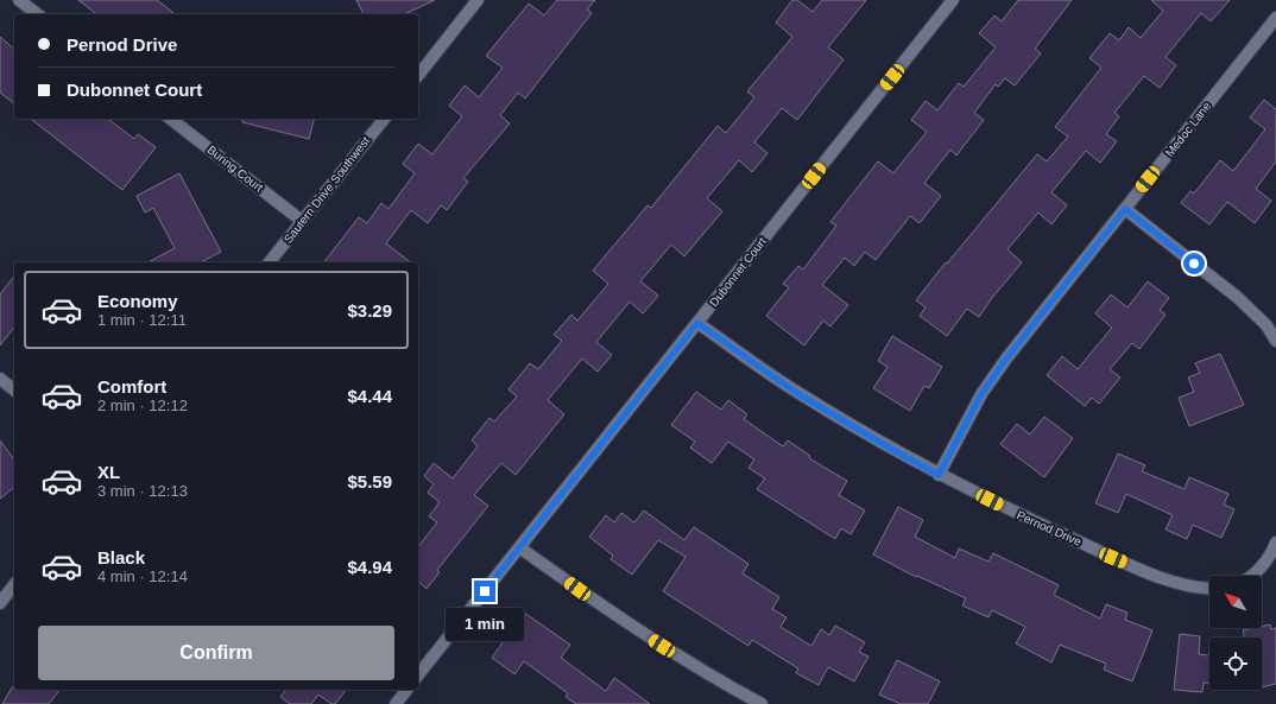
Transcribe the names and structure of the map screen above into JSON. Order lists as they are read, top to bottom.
{
  "streets": {
    "street": [
      "Medoc Lane",
      "Buring Court",
      "Sautern Drive Southwest",
      "Dubonnet Court",
      "Pernod Drive"
    ]
  },
  "crossings": [
    ["Medoc Lane", "Pernod Drive"],
    ["Buring Court", "Sautern Drive Southwest"],
    ["Dubonnet Court", "Pernod Drive"]
  ],
  "north": "top left",
  "page": {
    "banner": ["Pernod Drive", "Dubonnet Court"],
    "list": [
      {
        "name": "Economy",
        "note": "1 min · 12:11",
        "value": "$3.29"
      },
      {
        "name": "Comfort",
        "note": "2 min · 12:12",
        "value": "$4.44"
      },
      {
        "name": "XL",
        "note": "3 min · 12:13",
        "value": "$5.59"
      },
      {
        "name": "Black",
        "note": "4 min · 12:14",
        "value": "$4.94"
      }
    ],
    "bubble": "1 min",
    "buttons": "Confirm"
  }
}
